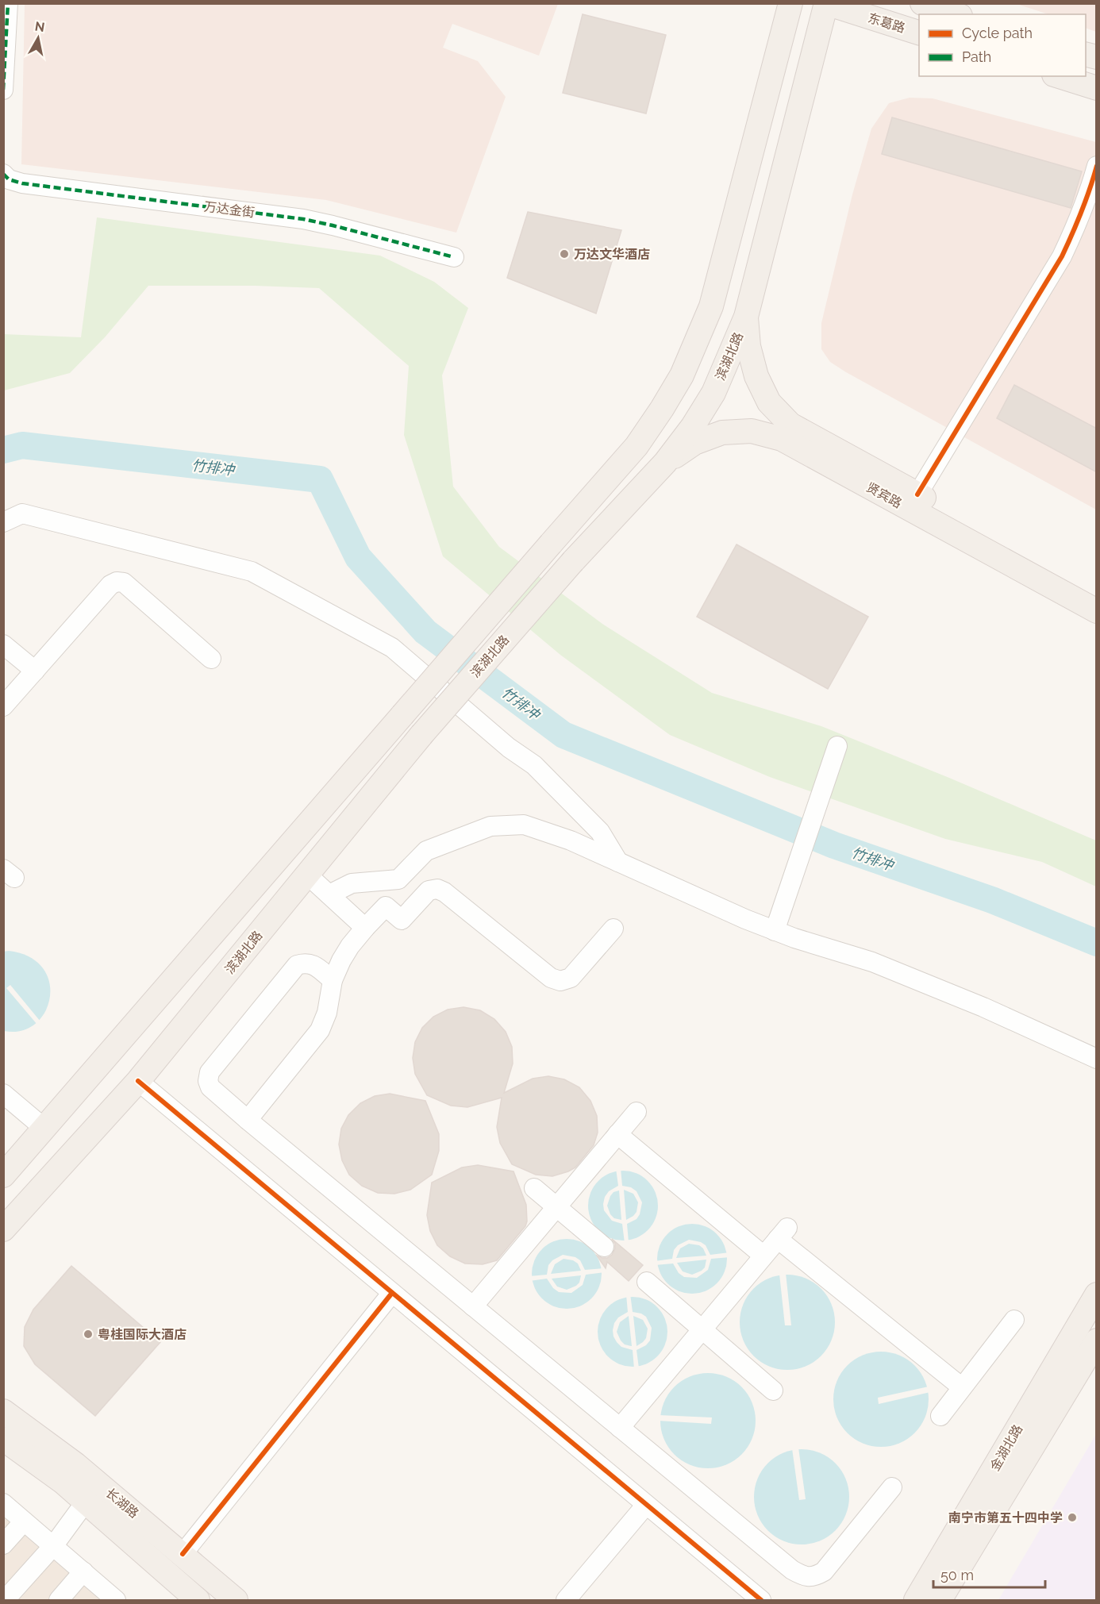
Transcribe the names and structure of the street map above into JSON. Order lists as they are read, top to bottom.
{
  "streets": {
    "main road": [
      "东葛路",
      "滨湖北路",
      "贤宾路",
      "金湖北路",
      "长湖路"
    ],
    "street": ["万达金街"]
  },
  "crossings": [
    ["东葛路", "滨湖北路"],
    ["滨湖北路", "贤宾路"]
  ],
  "water": ["竹排冲"],
  "places": ["万达文华酒店", "粤桂国际大酒店", "南宁市第五十四中学"],
  "legend": ["Cycle path", "Path"],
  "scale_bar": "50 m",
  "north": "top"
}
